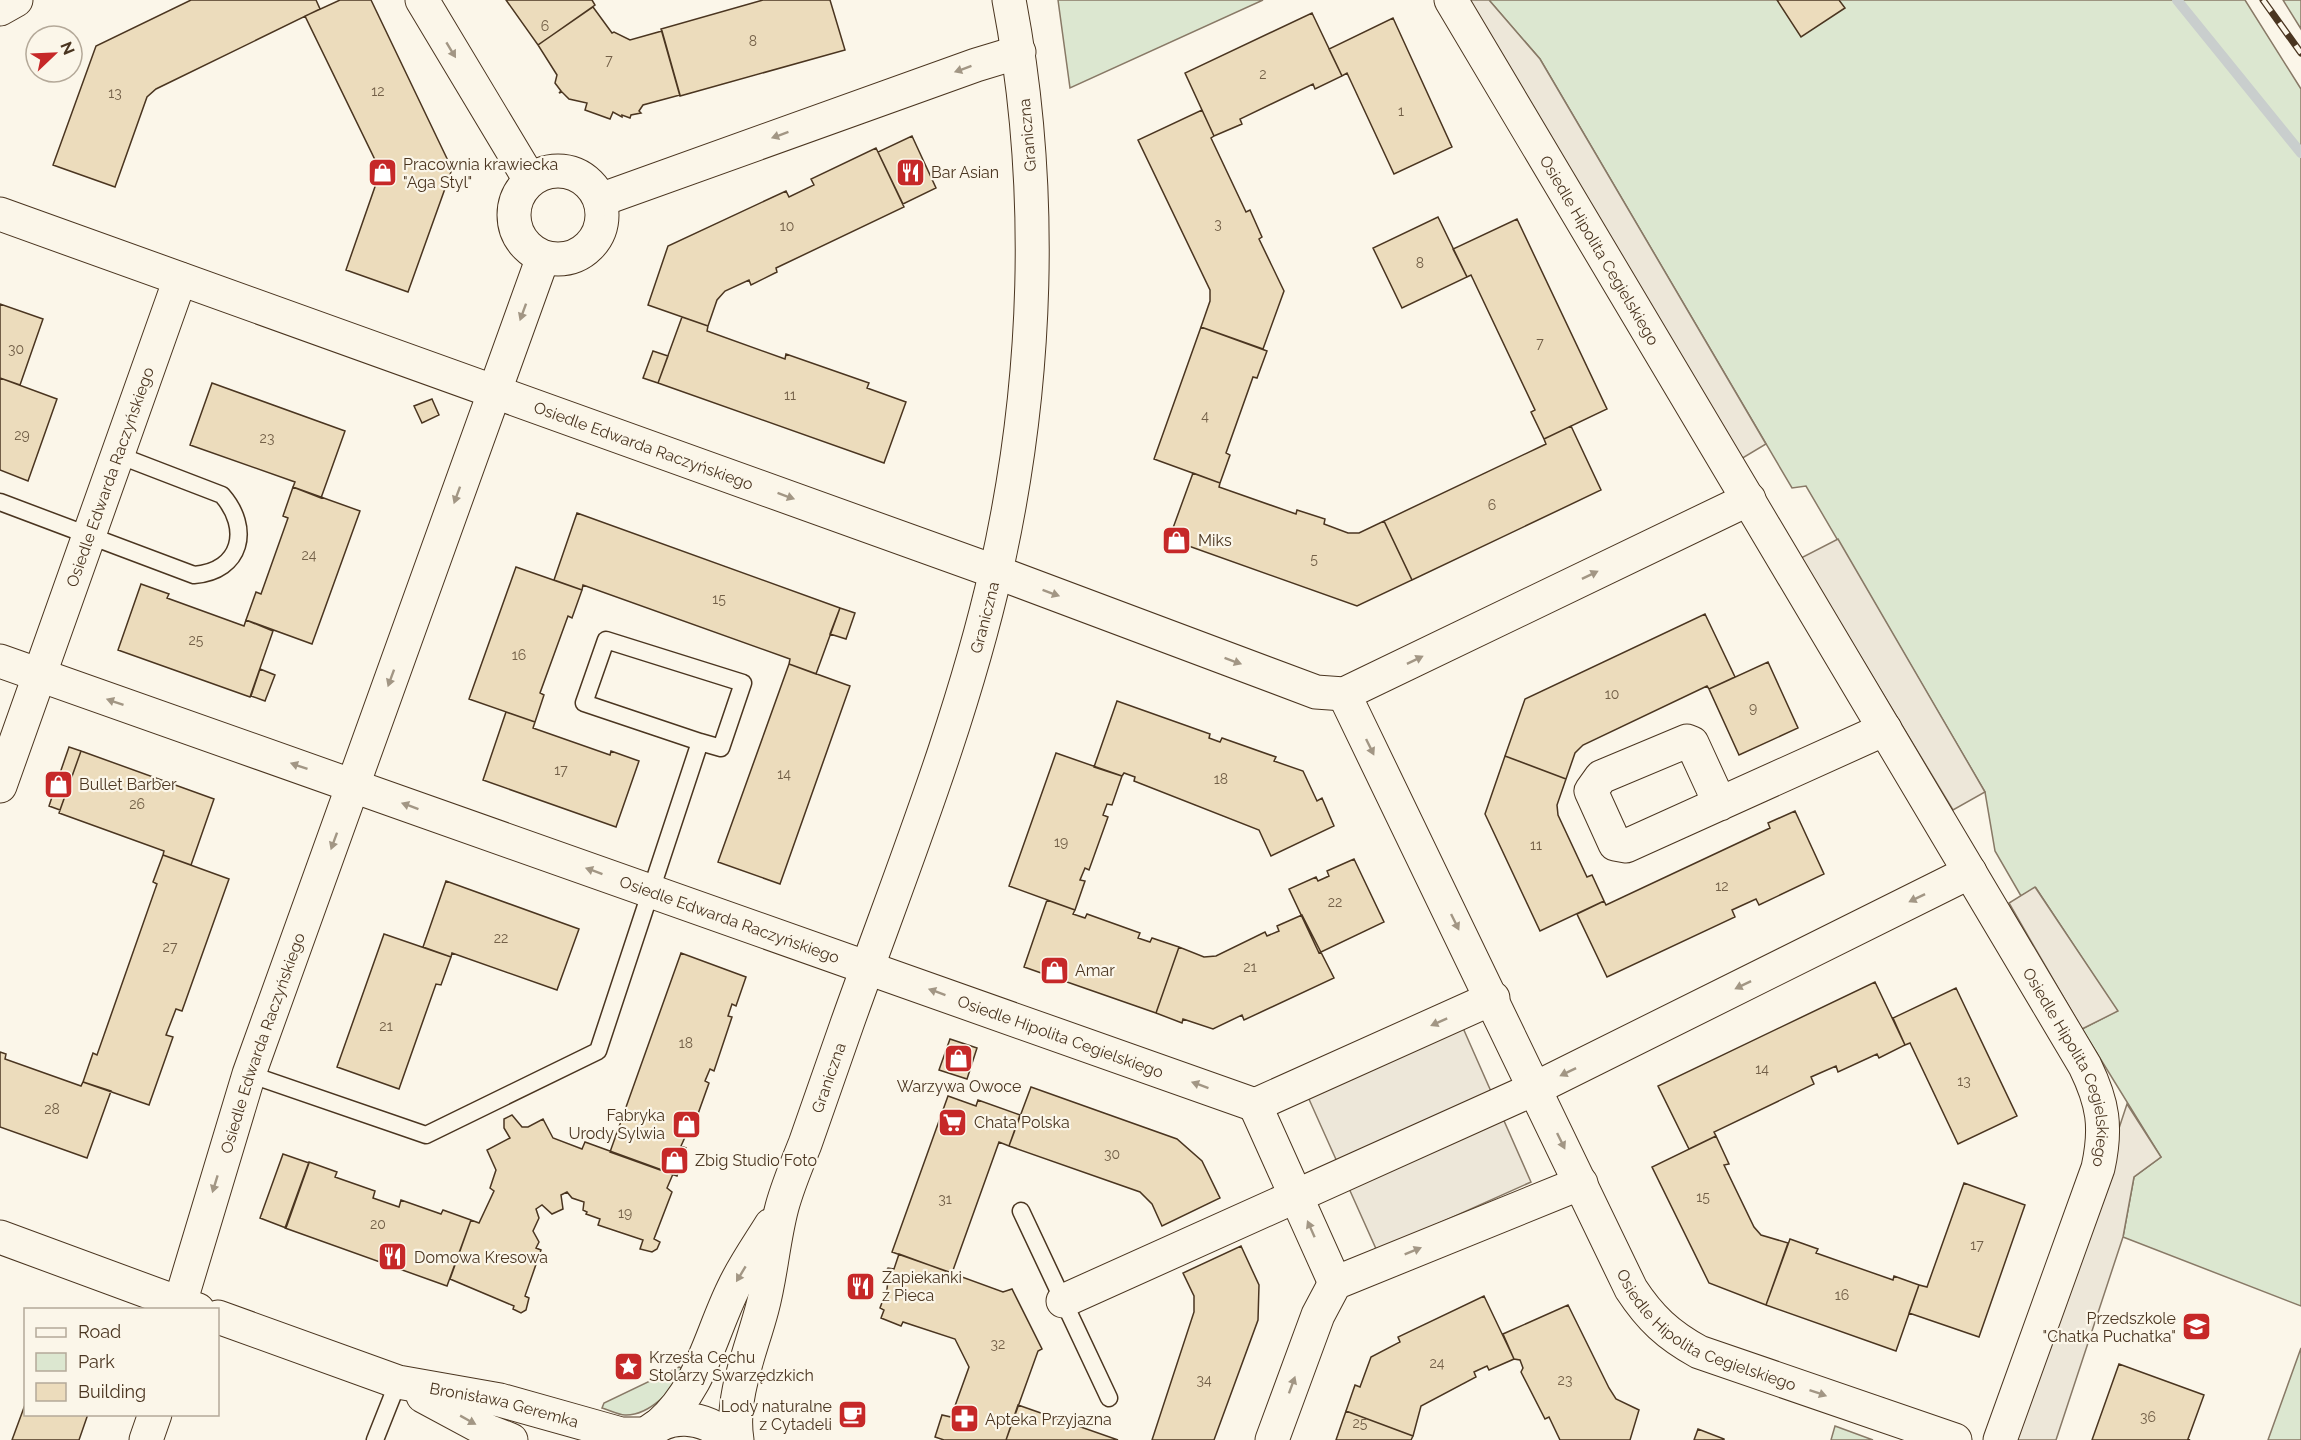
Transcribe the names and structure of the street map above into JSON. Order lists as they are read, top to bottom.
{
  "streets": {
    "street": [
      "Graniczna",
      "Osiedle Hipolita Cegielskiego",
      "Osiedle Edwarda Raczyńskiego",
      "Bronisława Geremka"
    ]
  },
  "crossings": [
    ["Graniczna", "Osiedle Hipolita Cegielskiego"],
    ["Graniczna", "Osiedle Edwarda Raczyńskiego"],
    ["Graniczna", "Bronisława Geremka"],
    ["Osiedle Hipolita Cegielskiego", "Osiedle Edwarda Raczyńskiego"]
  ],
  "places": {
    "restaurant": ["Bar Asian", "Domowa Kresowa", "Zapiekanki z Pieca"],
    "shop": [
      "Pracownia krawiecka \"Aga Styl\"",
      "Miks",
      "Bullet Barber",
      "Amar",
      "Warzywa Owoce",
      "Fabryka Urody Sylwia",
      "Zbig Studio Foto"
    ],
    "supermarket": ["Chata Polska"],
    "school or university": ["Przedszkole \"Chatka Puchatka\""],
    "place": ["Krzesła Cechu Stolarzy Swarzędzkich"],
    "cafe": ["Lody naturalne z Cytadeli"],
    "pharmacy": ["Apteka Przyjazna"]
  },
  "house_numbers": [
    "6",
    "8",
    "7",
    "2",
    "12",
    "13",
    "1",
    "3",
    "10",
    "8",
    "7",
    "30",
    "11",
    "4",
    "29",
    "23",
    "6",
    "24",
    "5",
    "15",
    "25",
    "16",
    "10",
    "9",
    "17",
    "14",
    "18",
    "26",
    "19",
    "11",
    "12",
    "22",
    "22",
    "27",
    "21",
    "21",
    "18",
    "14",
    "13",
    "28",
    "30",
    "15",
    "31",
    "19",
    "20",
    "17",
    "16",
    "32",
    "24",
    "34",
    "23",
    "36",
    "25"
  ],
  "legend": ["Road", "Park", "Building"],
  "north": "top right"
}
